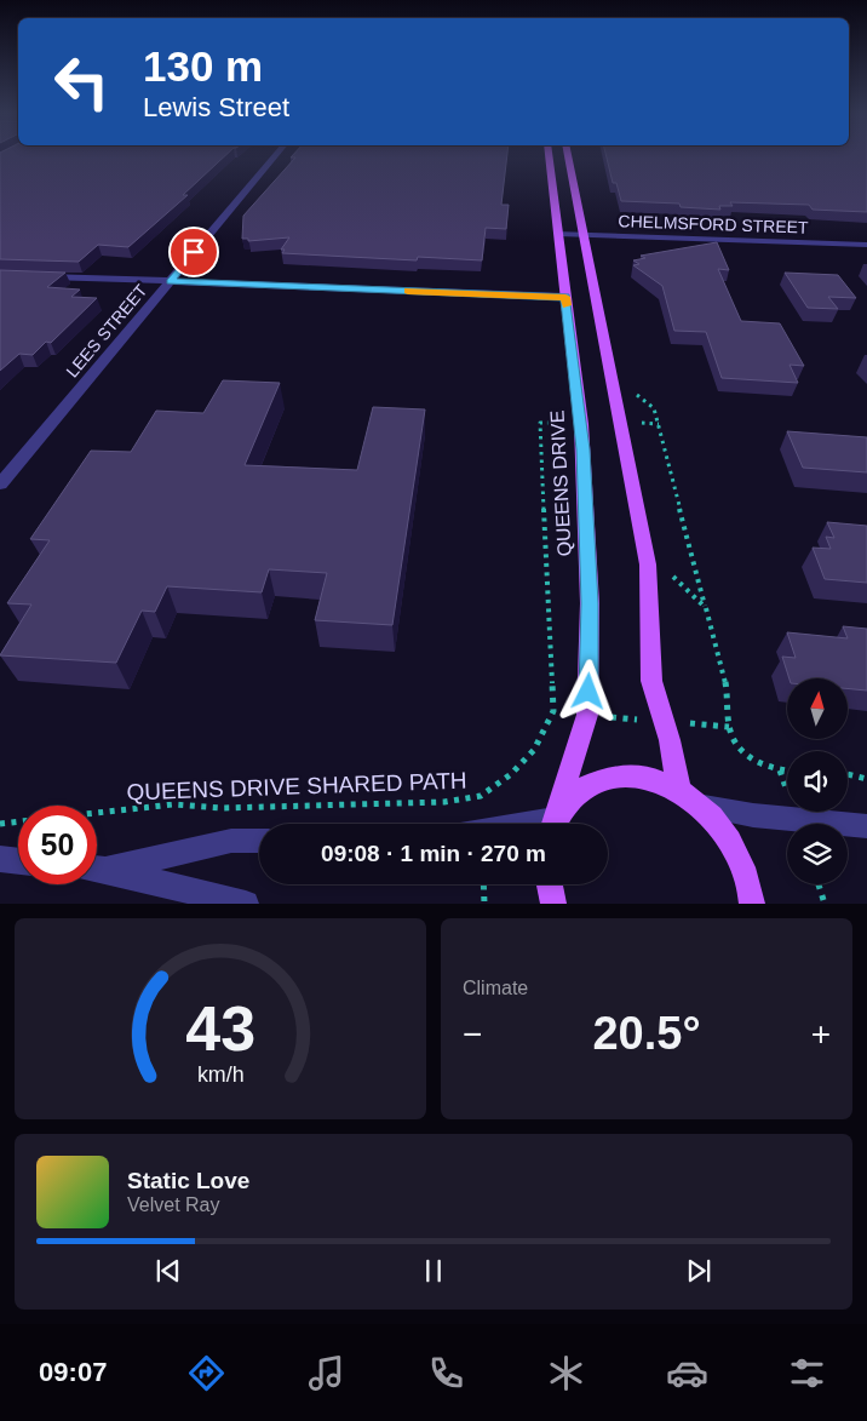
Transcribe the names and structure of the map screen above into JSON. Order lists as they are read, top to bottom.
{
  "streets": {
    "main road": ["QUEENS DRIVE"],
    "street": ["CHELMSFORD STREET", "LEES STREET"],
    "path": ["QUEENS DRIVE SHARED PATH"]
  },
  "crossings": [
    ["CHELMSFORD STREET", "QUEENS DRIVE"]
  ],
  "north": "top",
  "page": {
    "turn": ["130 m", "Lewis Street"],
    "limit": "50",
    "trip": "09:08 · 1 min · 270 m",
    "tile": "Climate",
    "heat": ["−", "20.5°", "+"],
    "song": ["Static Love", "Velvet Ray"],
    "tabs": "09:07",
    "gauge": ["43", "km/h"]
  }
}
